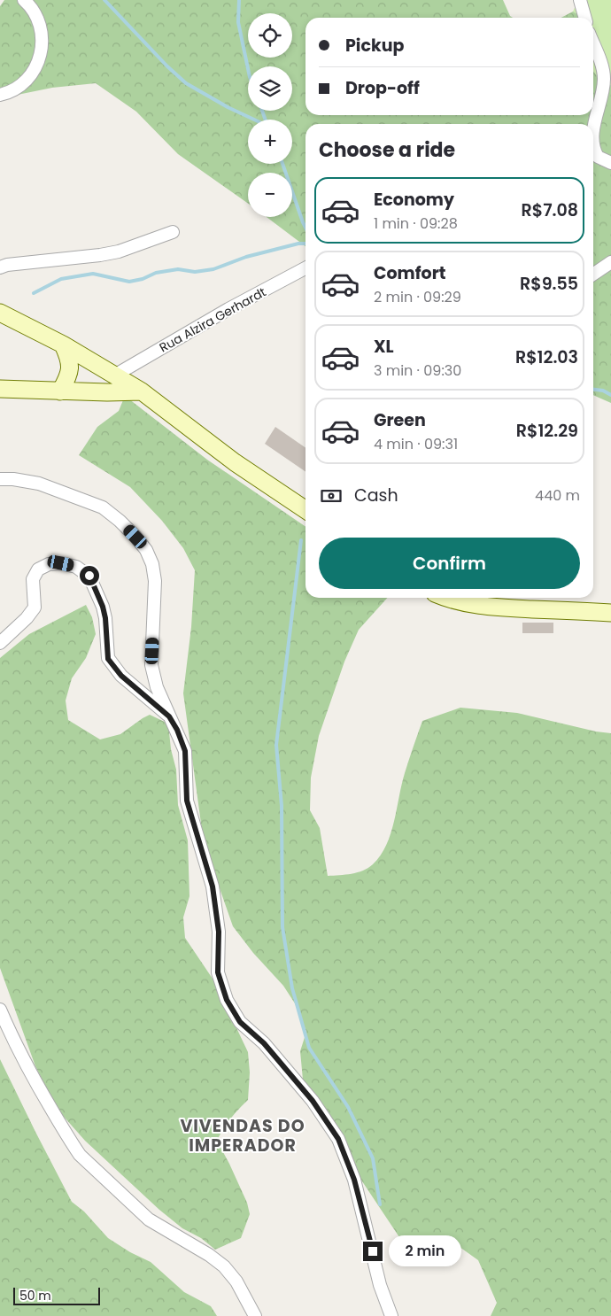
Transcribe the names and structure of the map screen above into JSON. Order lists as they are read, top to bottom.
{
  "streets": {
    "street": ["Rua Alzira Gerhardt"]
  },
  "districts": ["VIVENDAS DO IMPERADOR"],
  "scale_bar": "50 m",
  "page": {
    "map_buttons": ["+", "−"],
    "banner": ["Pickup", "Drop-off"],
    "heading": "Choose a ride",
    "list": [
      {
        "name": "Economy",
        "note": "1 min · 09:28",
        "value": "R$7.08"
      },
      {
        "name": "Comfort",
        "note": "2 min · 09:29",
        "value": "R$9.55"
      },
      {
        "name": "XL",
        "note": "3 min · 09:30",
        "value": "R$12.03"
      },
      {
        "name": "Green",
        "note": "4 min · 09:31",
        "value": "R$12.29"
      }
    ],
    "pay": ["Cash", "440 m"],
    "buttons": "Confirm",
    "bubble": "2 min",
    "scale": "50 m"
  }
}
